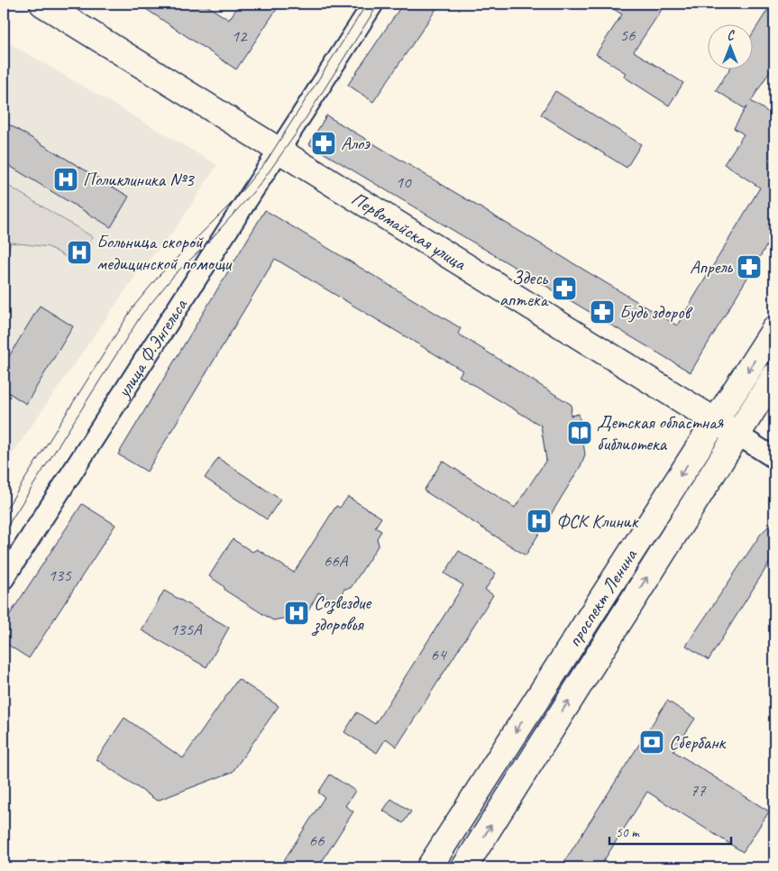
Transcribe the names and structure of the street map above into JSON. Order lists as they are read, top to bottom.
{
  "streets": {
    "main road": ["Первомайская улица", "проспект Ленина"],
    "street": ["улица Ф.Энгельса"]
  },
  "crossings": [
    ["Первомайская улица", "улица Ф.Энгельса"],
    ["Первомайская улица", "проспект Ленина"]
  ],
  "places": {
    "pharmacy": [
      "Алоэ",
      "Апрель",
      "Здесь аптека",
      "Будь здоров"
    ],
    "hospital": [
      "Поликлиника №3",
      "Больница скорой медицинской помощи",
      "ФСК Клиник",
      "Созвездие здоровья"
    ],
    "library": ["Детская областная библиотека"],
    "bank": ["Сбербанк"]
  },
  "house_numbers": [
    "56",
    "12",
    "10",
    "66А",
    "135",
    "135А",
    "64",
    "77",
    "66"
  ],
  "scale_bar": "50 m",
  "north": "top"
}
